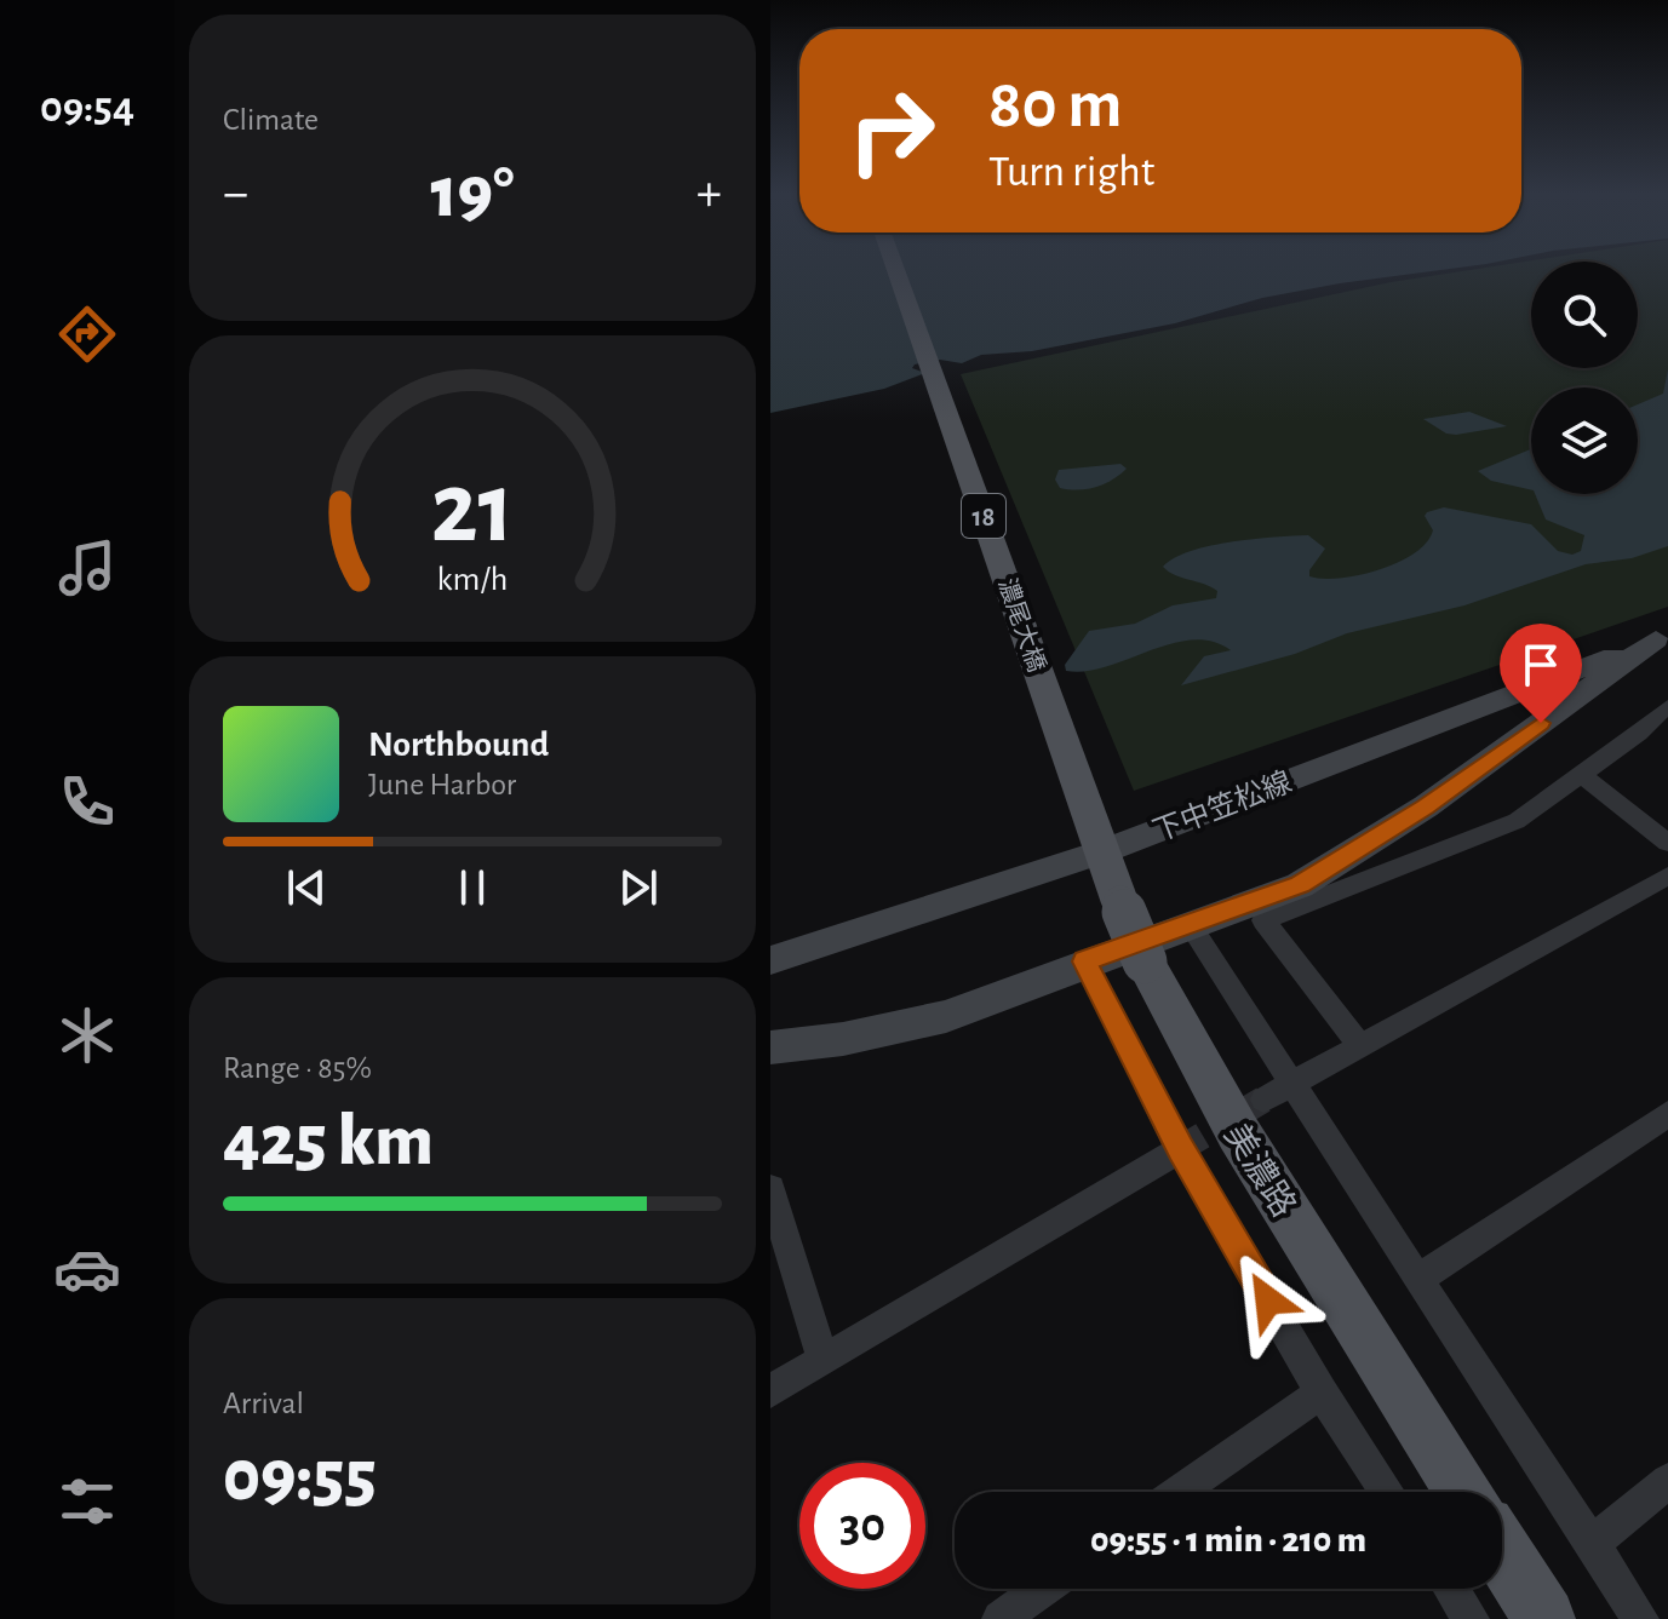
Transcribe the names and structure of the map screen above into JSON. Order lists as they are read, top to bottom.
{
  "streets": {
    "main road": [
      "18",
      "濃尾大橋",
      "下中笠松線",
      "美濃路"
    ]
  },
  "crossings": [
    ["濃尾大橋", "美濃路"],
    ["下中笠松線", "美濃路"]
  ],
  "page": {
    "tabs": "09:54",
    "tile": [
      "Climate",
      ["Range · 85%", "425 km"],
      ["Arrival", "09:55"]
    ],
    "turn": ["80 m", "Turn right"],
    "heat": ["−", "19°", "+"],
    "song": ["Northbound", "June Harbor"],
    "limit": "30",
    "trip": "09:55 · 1 min · 210 m",
    "gauge": ["21", "km/h"]
  }
}
